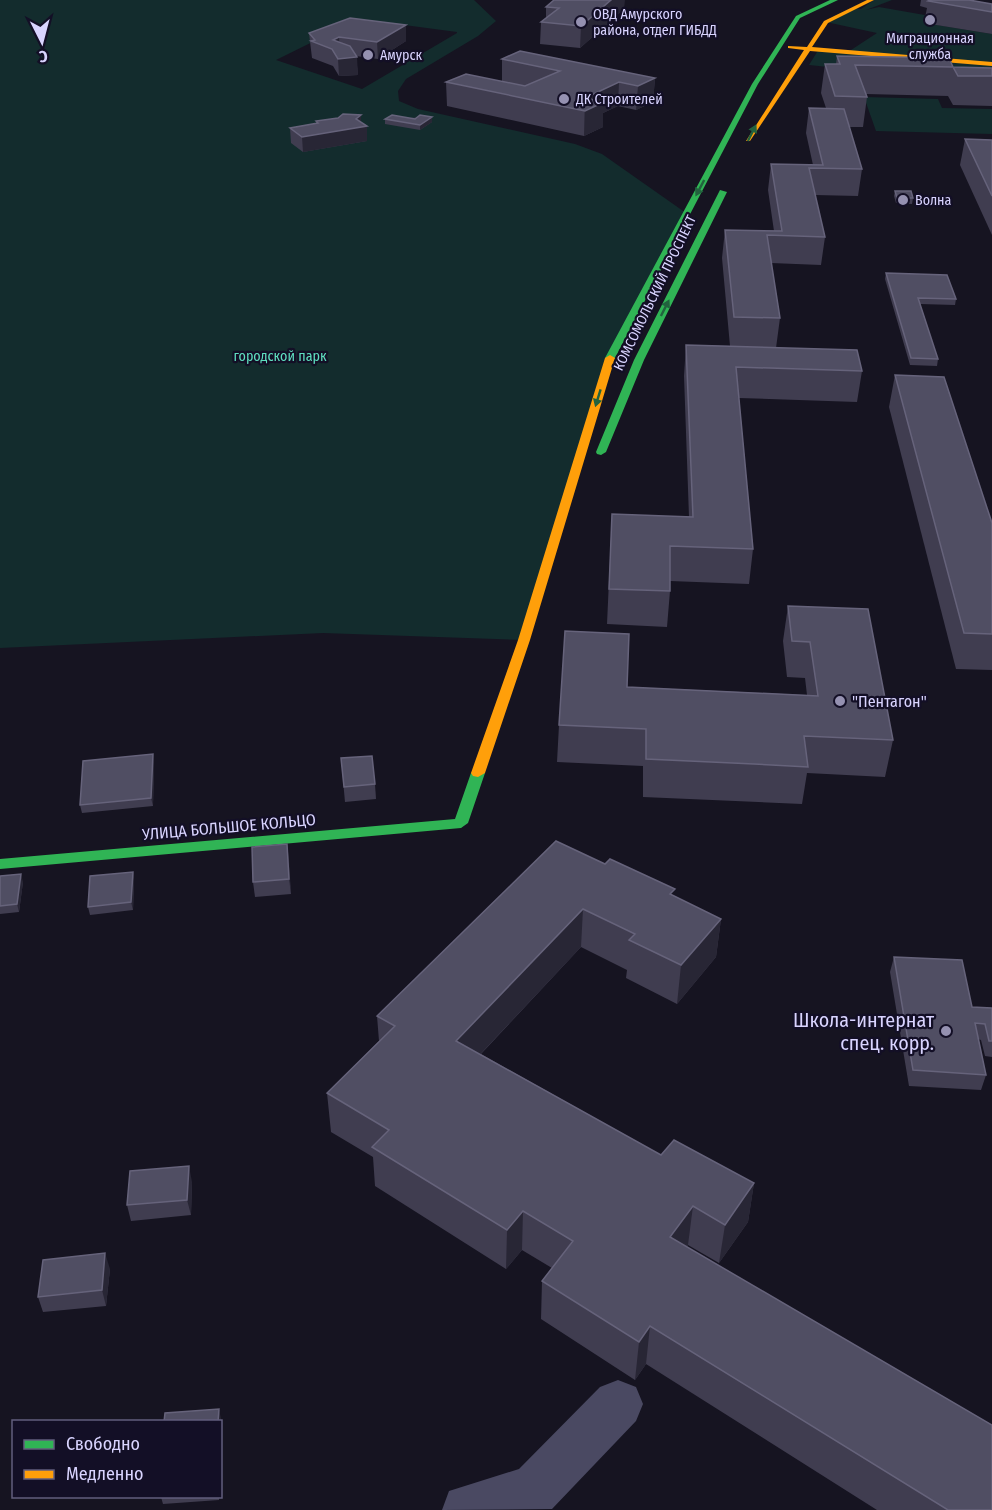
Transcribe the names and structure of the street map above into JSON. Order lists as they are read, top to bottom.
{
  "streets": {
    "street": ["КОМСОМОЛЬСКИЙ ПРОСПЕКТ", "УЛИЦА БОЛЬШОЕ КОЛЬЦО"]
  },
  "crossings": [
    ["КОМСОМОЛЬСКИЙ ПРОСПЕКТ", "УЛИЦА БОЛЬШОЕ КОЛЬЦО"]
  ],
  "parks": ["городской парк"],
  "places": [
    "Миграционная служба",
    "ОВД Амурского района, отдел ГИБДД",
    "Амурск",
    "ДК Строителей",
    "Волна",
    "\"Пентагон\"",
    "Школа-интернат спец. корр."
  ],
  "legend": ["Свободно", "Медленно"],
  "north": "bottom"
}
